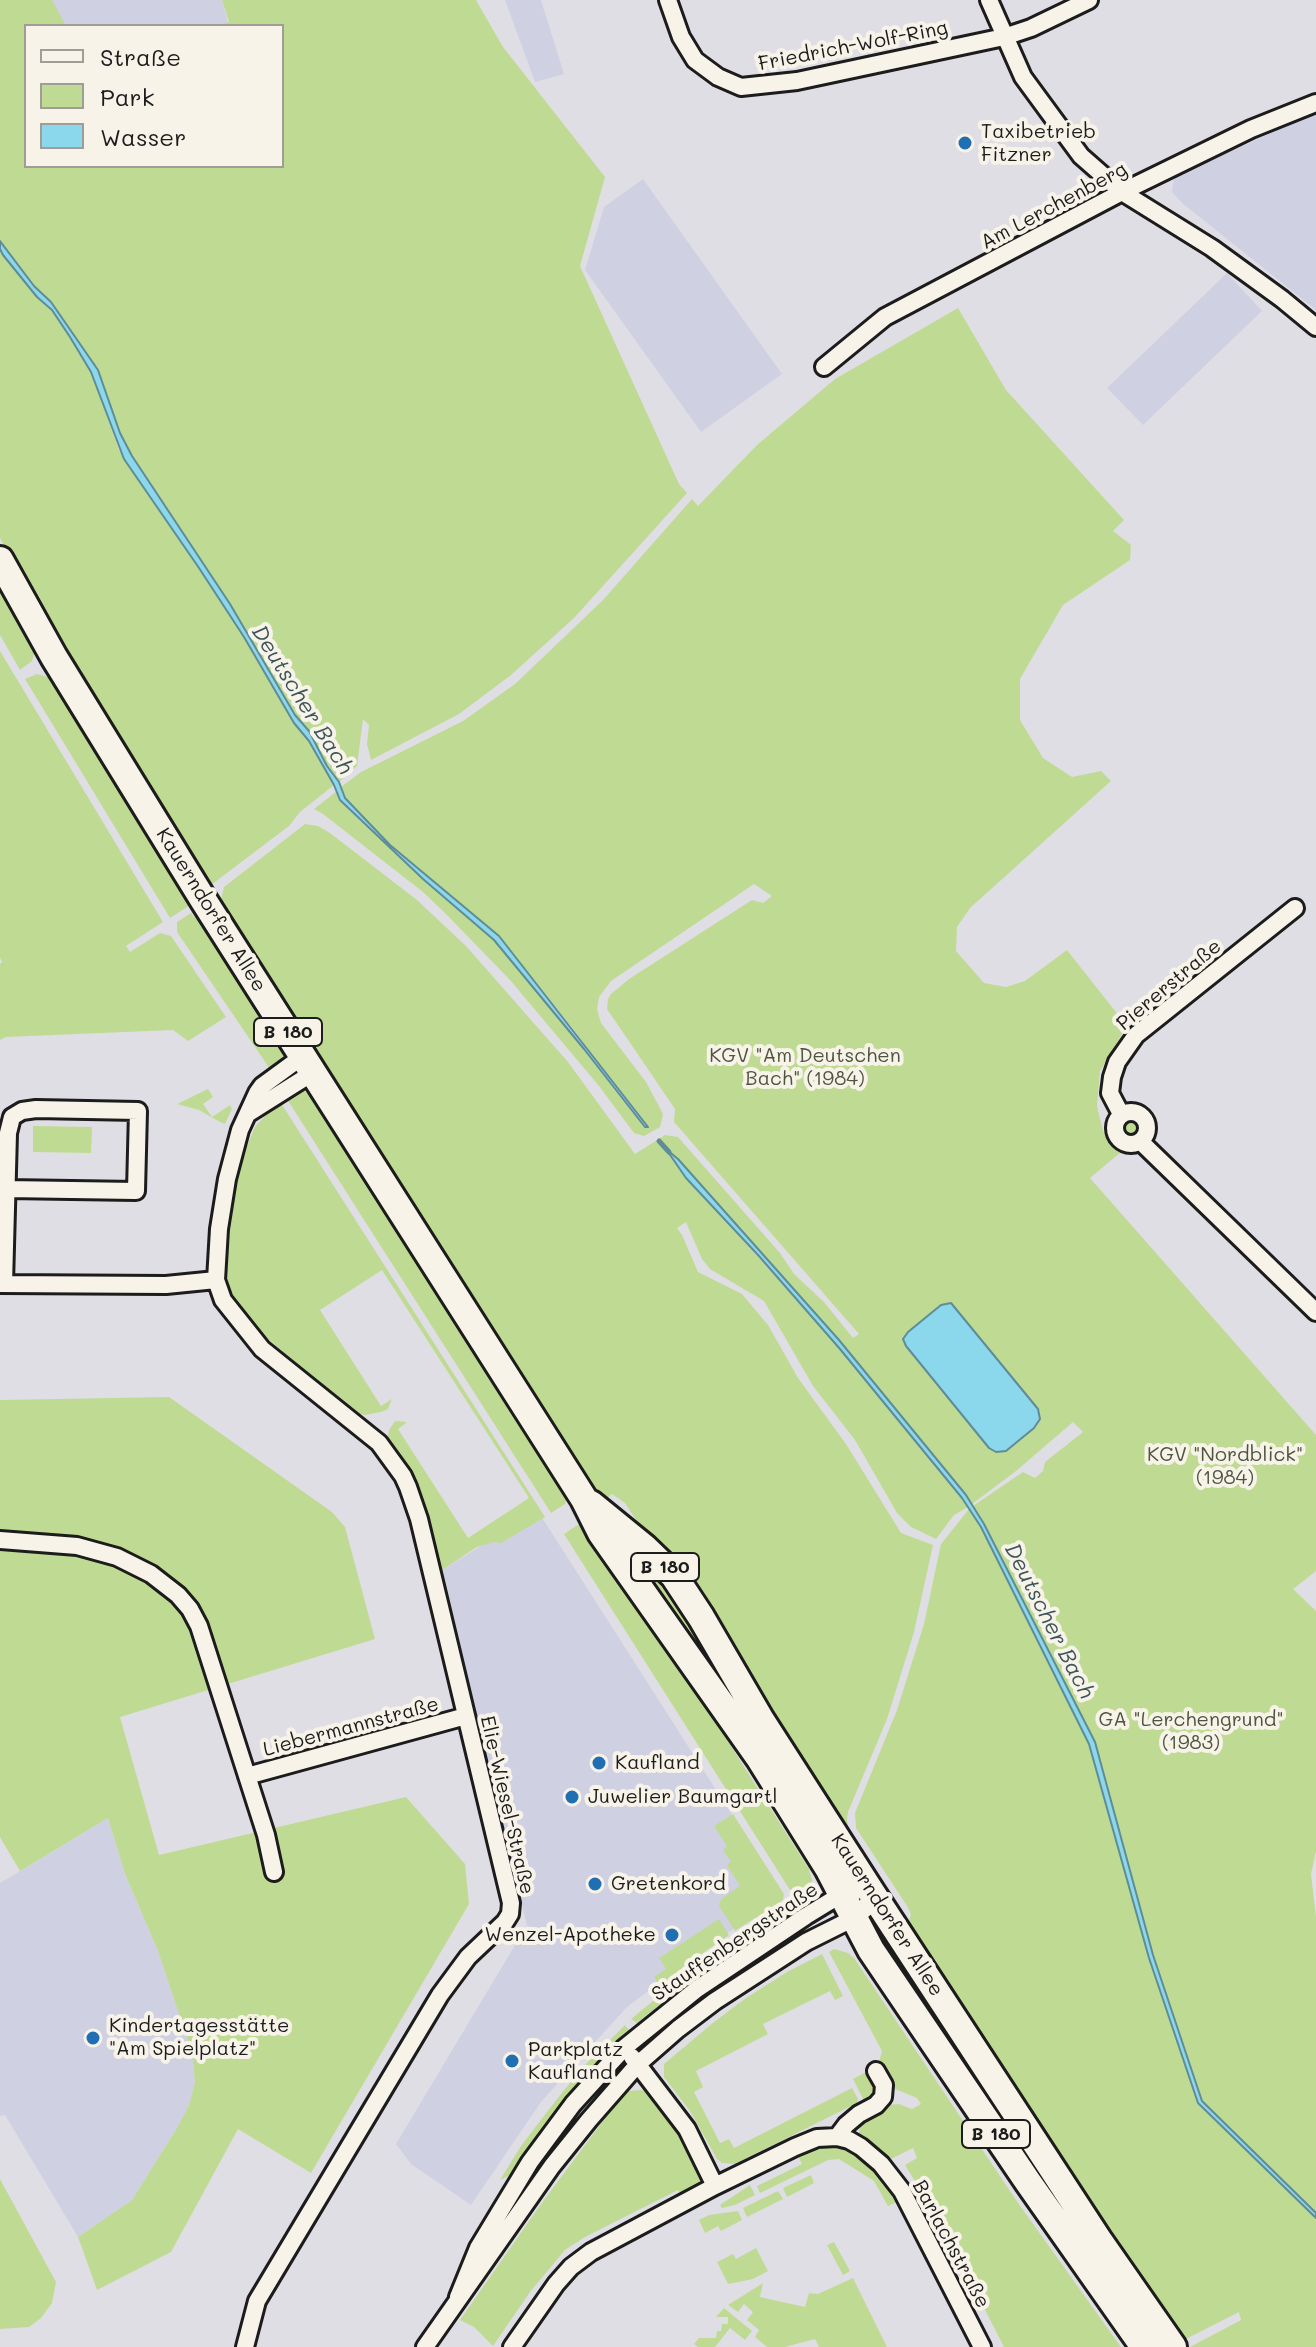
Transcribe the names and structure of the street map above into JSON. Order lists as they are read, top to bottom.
{
  "streets": {
    "main road": ["Kauerndorfer Allee", "B 180"],
    "street": [
      "Friedrich-Wolf-Ring",
      "Am Lerchenberg",
      "Piererstraße",
      "Liebermannstraße",
      "Elie-Wiesel-Straße",
      "Stauffenbergstraße",
      "Barlachstraße"
    ]
  },
  "crossings": [
    ["Kauerndorfer Allee", "Stauffenbergstraße"],
    ["Liebermannstraße", "Elie-Wiesel-Straße"]
  ],
  "water": ["Deutscher Bach"],
  "parks": ["KGV \"Am Deutschen Bach\" (1984)", "KGV \"Nordblick\" (1984)", "GA \"Lerchengrund\" (1983)"],
  "places": [
    "Taxibetrieb Fitzner",
    "Kaufland",
    "Juwelier Baumgartl",
    "Gretenkord",
    "Wenzel-Apotheke",
    "Kindertagesstätte \"Am Spielplatz\"",
    "Parkplatz Kaufland"
  ],
  "legend": ["Straße", "Park", "Wasser"]
}
